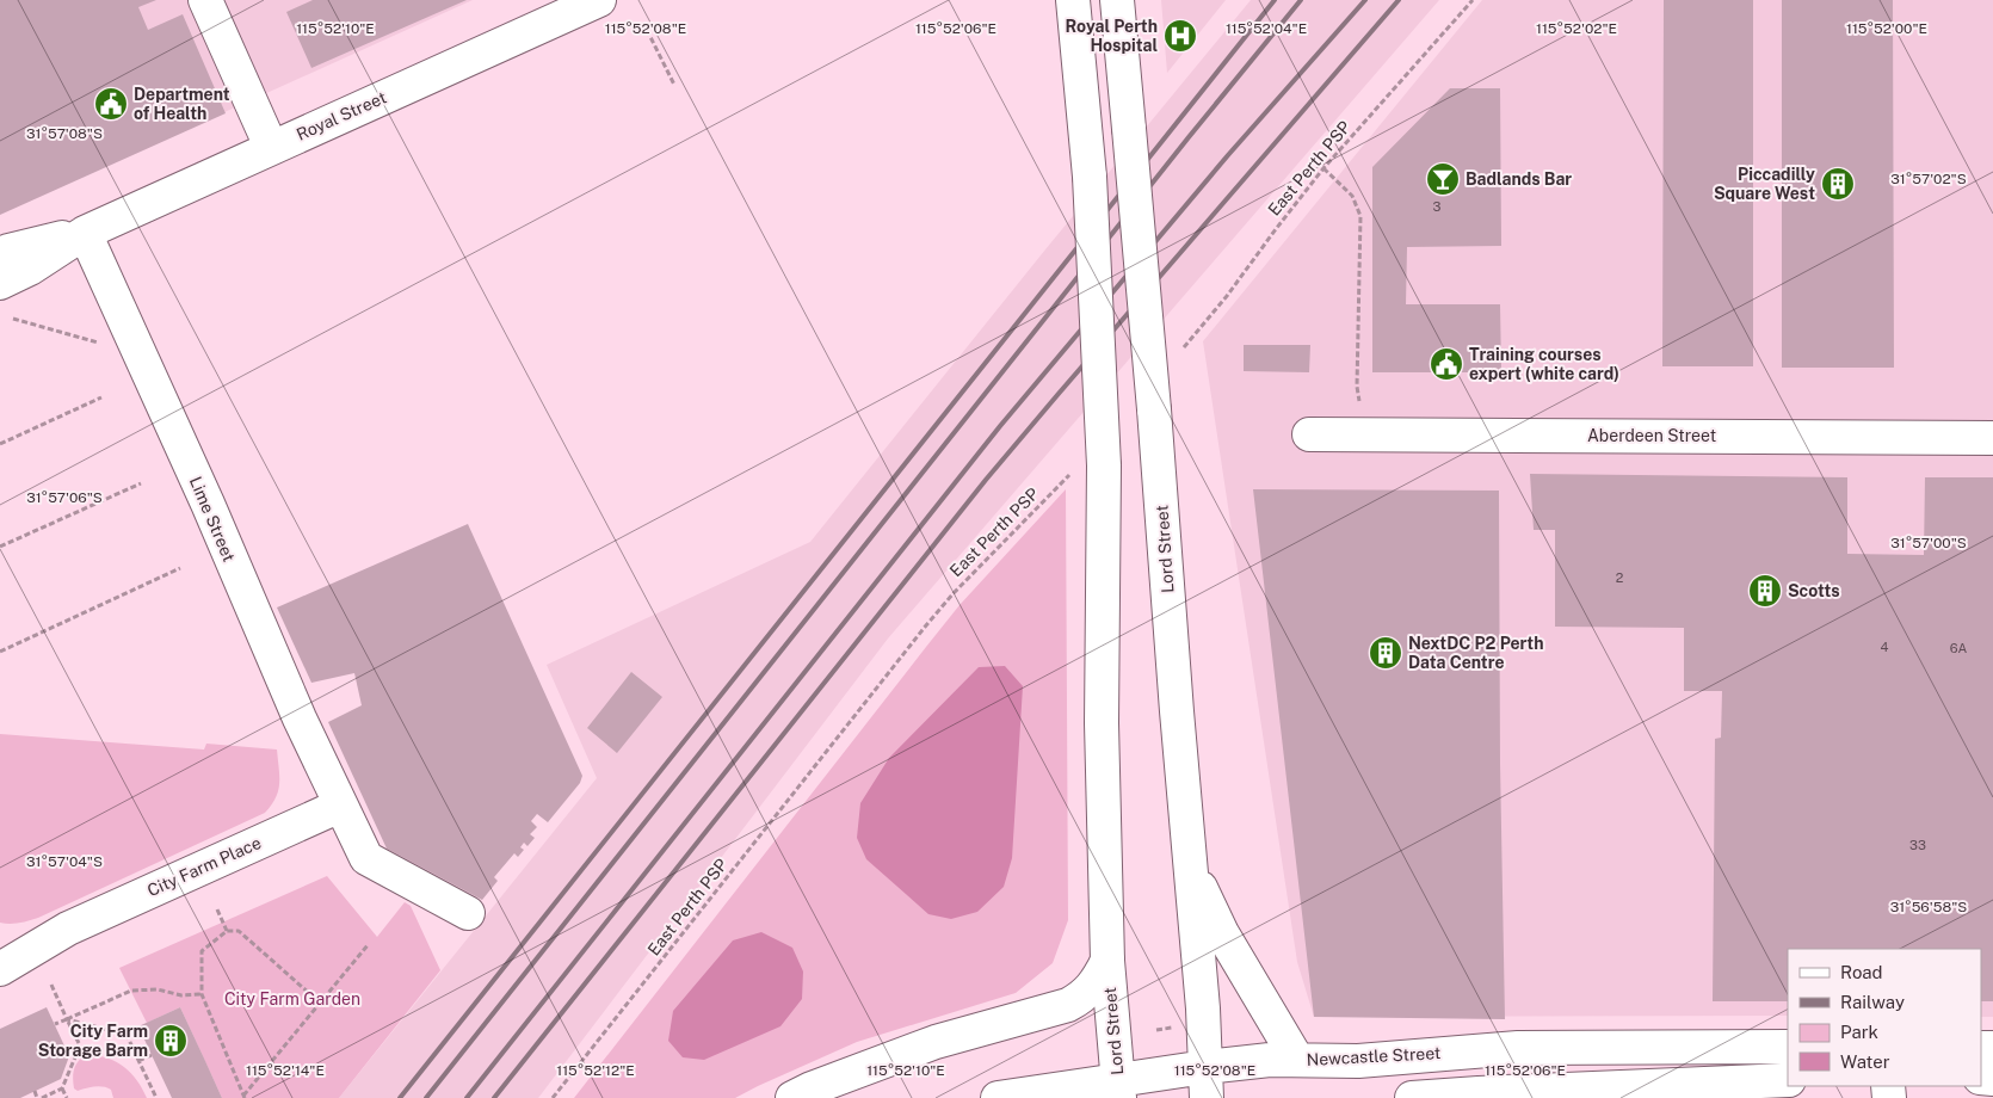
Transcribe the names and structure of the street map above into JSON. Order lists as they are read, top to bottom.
{
  "streets": {
    "main road": [
      "Royal Street",
      "Aberdeen Street",
      "Lime Street",
      "Lord Street",
      "City Farm Place",
      "Newcastle Street"
    ],
    "path": ["East Perth PSP"]
  },
  "crossings": [
    ["Royal Street", "Lime Street"],
    ["Lime Street", "City Farm Place"],
    ["Lord Street", "Newcastle Street"]
  ],
  "parks": ["City Farm Garden"],
  "places": {
    "hospital": ["Royal Perth Hospital"],
    "public building": ["Department of Health", "Training courses expert (white card)"],
    "bar": ["Badlands Bar"],
    "building": [
      "Piccadilly Square West",
      "Scotts",
      "NextDC P2 Perth Data Centre",
      "City Farm Storage Barm"
    ]
  },
  "house_numbers": [
    "3",
    "2",
    "4",
    "6A",
    "33"
  ],
  "legend": [
    "Road",
    "Railway",
    "Park",
    "Water"
  ],
  "coordinates": [
    "115°52'10\"E",
    "115°52'06\"E",
    "115°52'04\"E",
    "115°52'02\"E",
    "115°52'00\"E",
    "115°52'08\"E",
    "31°57'08\"S",
    "31°57'02\"S",
    "31°57'06\"S",
    "31°57'00\"S",
    "31°57'04\"S",
    "31°56'58\"S",
    "115°52'14\"E",
    "115°52'12\"E"
  ]
}
